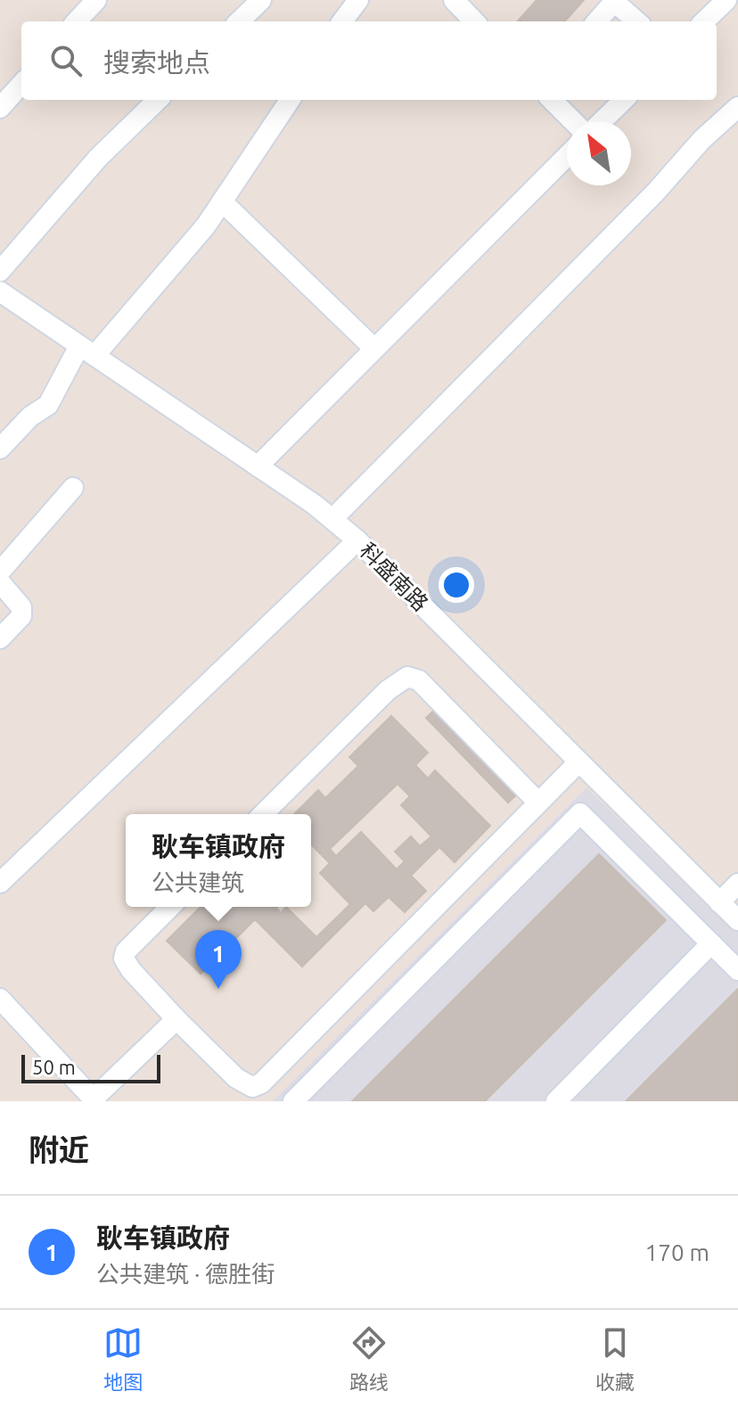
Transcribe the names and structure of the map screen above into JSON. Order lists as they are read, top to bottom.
{
  "streets": {
    "street": ["科盛南路"]
  },
  "scale_bar": "50 m",
  "north": "top left",
  "page": {
    "search": "搜索地点",
    "popup": ["耿车镇政府", "公共建筑"],
    "pins": "1",
    "scale": "50 m",
    "heading": "附近",
    "list": [
      {
        "mark": "1",
        "name": "耿车镇政府",
        "note": "公共建筑 · 德胜街",
        "value": "170 m"
      }
    ],
    "nav": ["地图", "路线", "收藏"]
  }
}
